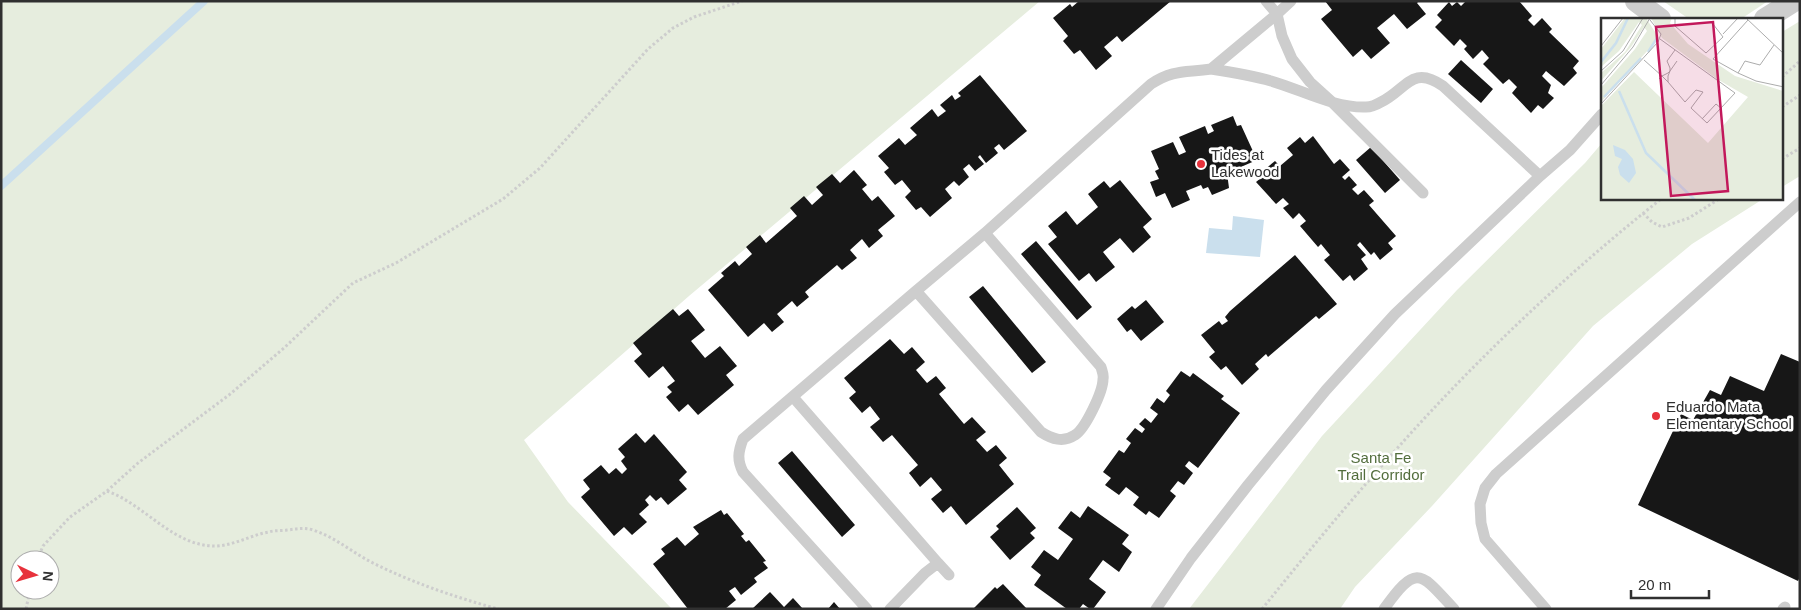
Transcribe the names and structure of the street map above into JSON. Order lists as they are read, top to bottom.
{
  "parks": ["Santa Fe Trail Corridor"],
  "places": ["Tides at Lakewood", "Eduardo Mata Elementary School"],
  "scale_bar": "20 m",
  "north": "right"
}
